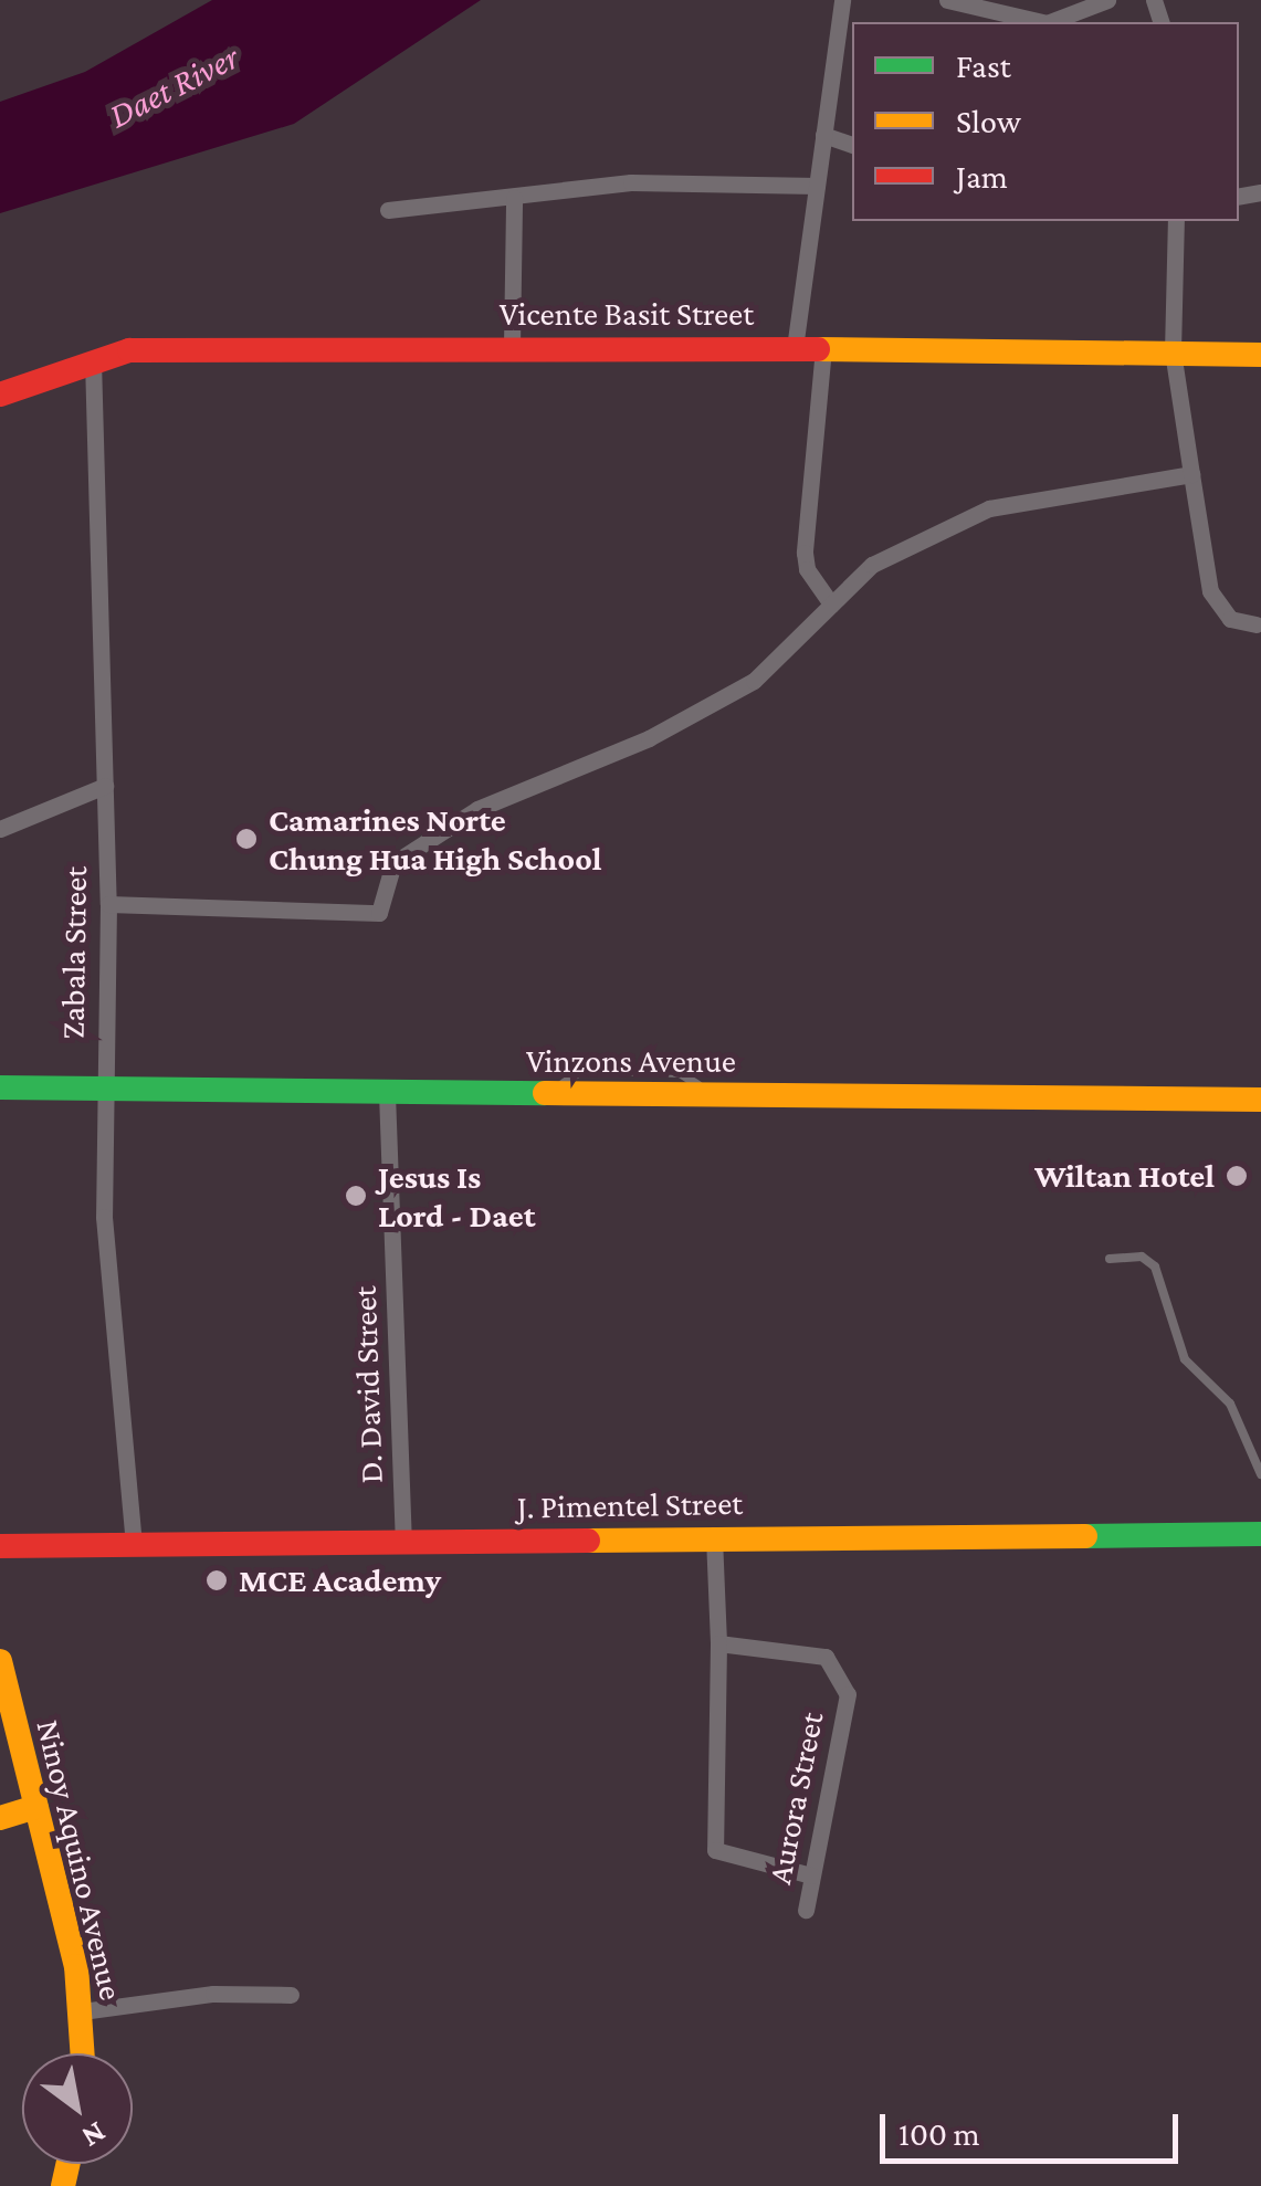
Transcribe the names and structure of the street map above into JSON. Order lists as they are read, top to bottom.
{
  "streets": {
    "street": [
      "Vicente Basit Street",
      "Zabala Street",
      "Vinzons Avenue",
      "D. David Street",
      "J. Pimentel Street",
      "Aurora Street",
      "Ninoy Aquino Avenue"
    ]
  },
  "crossings": [
    ["Vicente Basit Street", "Zabala Street"],
    ["Zabala Street", "Vinzons Avenue"],
    ["Zabala Street", "J. Pimentel Street"],
    ["Vinzons Avenue", "D. David Street"],
    ["D. David Street", "J. Pimentel Street"]
  ],
  "water": ["Daet River"],
  "places": [
    "Camarines Norte Chung Hua High School",
    "Wiltan Hotel",
    "Jesus Is Lord - Daet",
    "MCE Academy"
  ],
  "legend": ["Fast", "Slow", "Jam"],
  "scale_bar": "100 m",
  "north": "bottom right"
}
